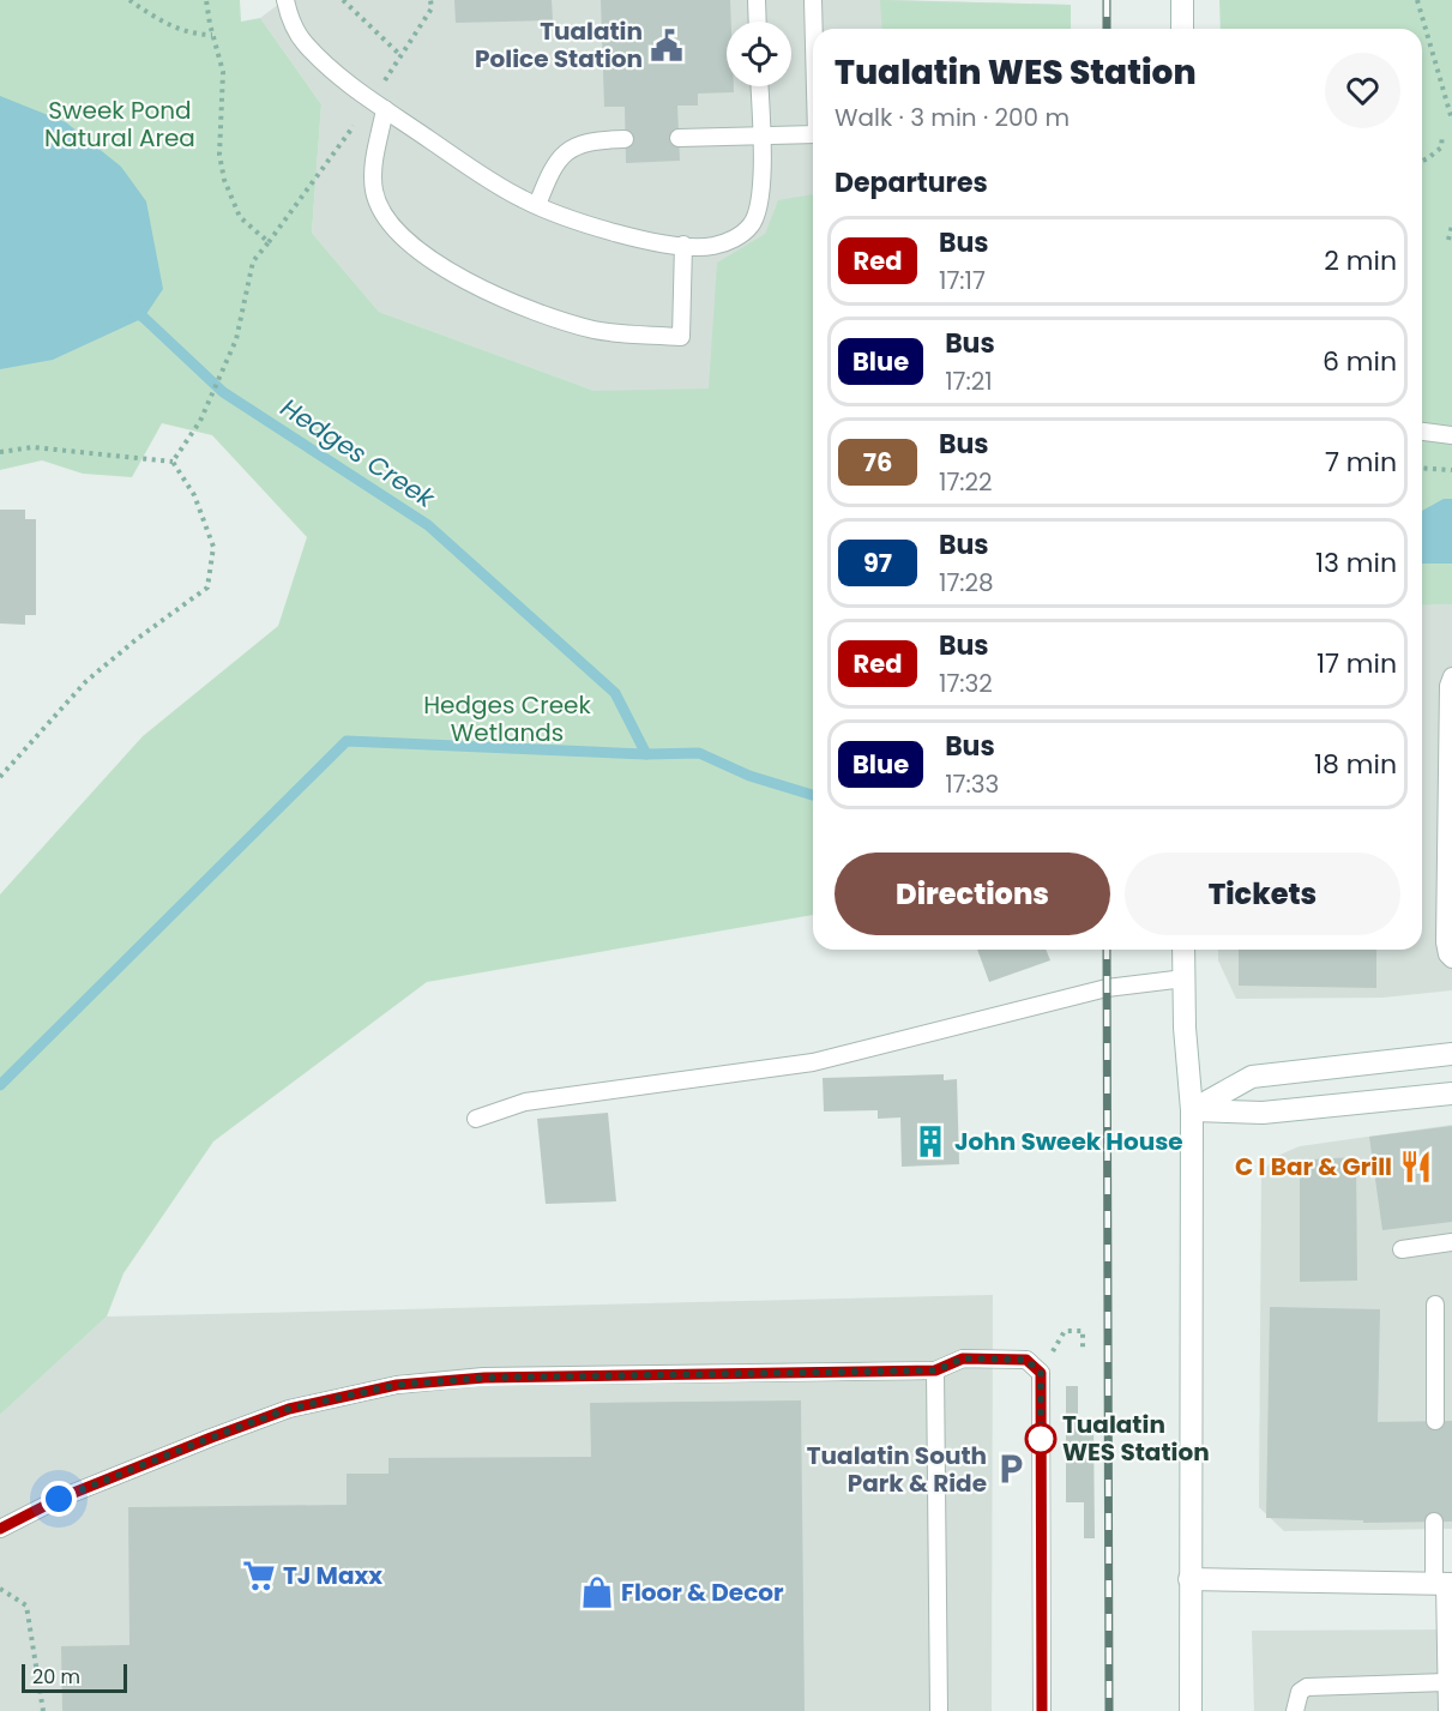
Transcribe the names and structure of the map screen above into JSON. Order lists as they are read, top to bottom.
{
  "water": ["Hedges Creek"],
  "parks": ["Sweek Pond Natural Area", "Hedges Creek Wetlands"],
  "places": {
    "public building": ["Tualatin Police Station"],
    "building": ["John Sweek House"],
    "restaurant": ["C I Bar & Grill"],
    "other": ["Tualatin WES Station"],
    "parking": ["Tualatin South Park & Ride"],
    "supermarket": ["TJ Maxx"],
    "shop": ["Floor & Decor"]
  },
  "lines": ["bus line Red"],
  "scale_bar": "20 m",
  "page": {
    "heading": [
      ["Tualatin WES Station", "Walk · 3 min · 200 m"],
      "Departures"
    ],
    "list": [
      {
        "mark": "Red",
        "name": "Bus",
        "note": "17:17",
        "value": "2 min"
      },
      {
        "mark": "Blue",
        "name": "Bus",
        "note": "17:21",
        "value": "6 min"
      },
      {
        "mark": "76",
        "name": "Bus",
        "note": "17:22",
        "value": "7 min"
      },
      {
        "mark": "97",
        "name": "Bus",
        "note": "17:28",
        "value": "13 min"
      },
      {
        "mark": "Red",
        "name": "Bus",
        "note": "17:32",
        "value": "17 min"
      },
      {
        "mark": "Blue",
        "name": "Bus",
        "note": "17:33",
        "value": "18 min"
      }
    ],
    "buttons": ["Directions", "Tickets"],
    "scale": "20 m"
  }
}
